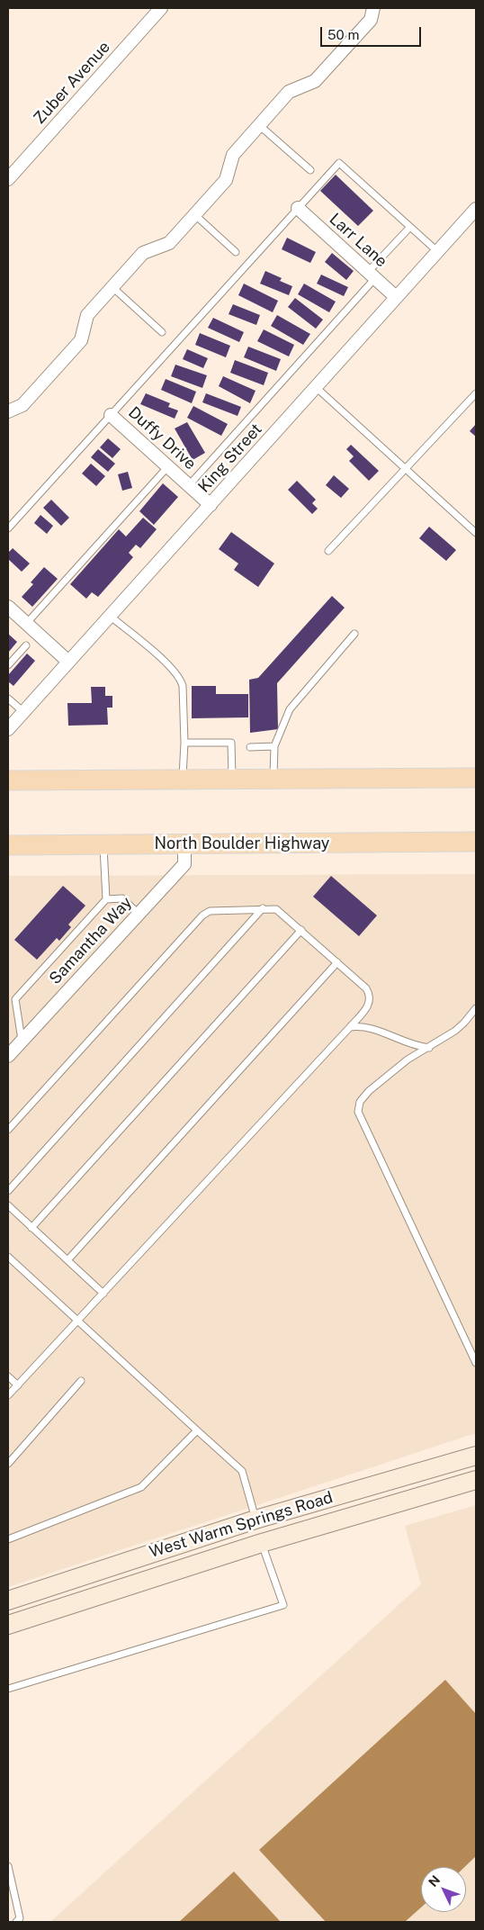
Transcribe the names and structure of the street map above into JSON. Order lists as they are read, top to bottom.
{
  "streets": {
    "main road": ["North Boulder Highway", "West Warm Springs Road"],
    "street": [
      "Zuber Avenue",
      "Larr Lane",
      "Duffy Drive",
      "King Street",
      "Samantha Way"
    ]
  },
  "crossings": [
    ["Larr Lane", "King Street"],
    ["Duffy Drive", "King Street"],
    ["North Boulder Highway", "Samantha Way"]
  ],
  "scale_bar": "50 m",
  "north": "top left"
}
